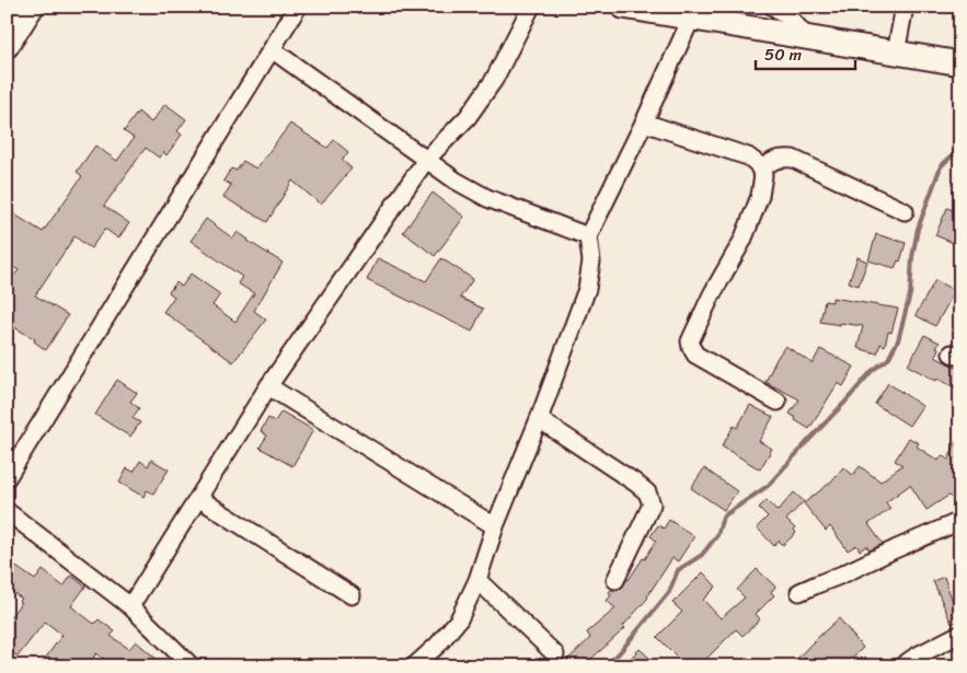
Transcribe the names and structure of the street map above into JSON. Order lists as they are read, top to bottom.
{
  "scale_bar": "50 m"
}
